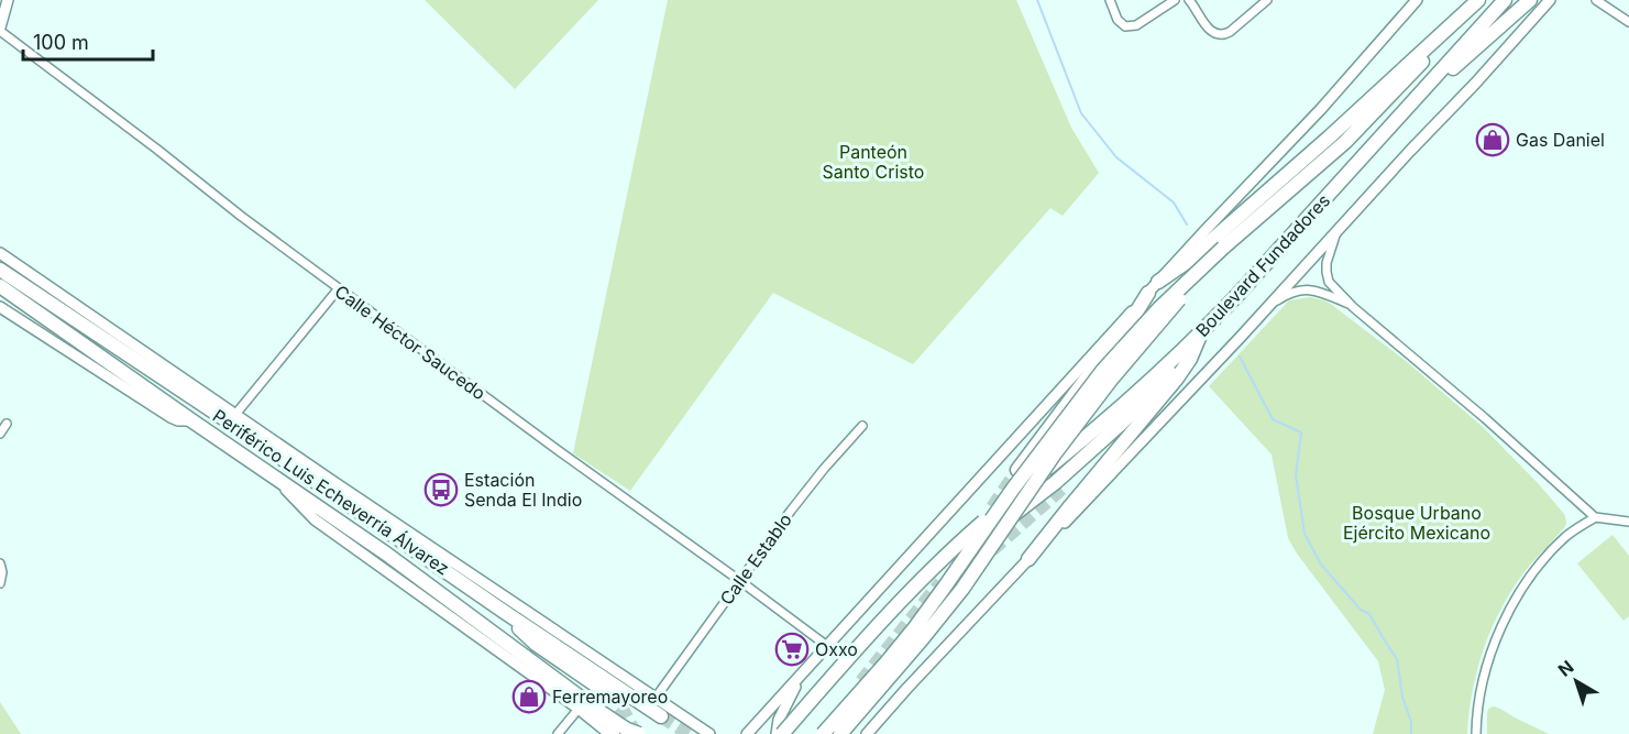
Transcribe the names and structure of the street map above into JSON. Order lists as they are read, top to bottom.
{
  "streets": {
    "highway": ["Boulevard Fundadores", "Periférico Luis Echeverría Álvarez"],
    "street": ["Calle Héctor Saucedo", "Calle Establo"]
  },
  "crossings": [
    ["Calle Héctor Saucedo", "Calle Establo"]
  ],
  "parks": ["Panteón Santo Cristo", "Bosque Urbano Ejército Mexicano"],
  "places": {
    "shop": ["Gas Daniel", "Ferremayoreo"],
    "bus stop": ["Estación Senda El Indio"],
    "supermarket": ["Oxxo"]
  },
  "scale_bar": "100 m",
  "north": "top left"
}
